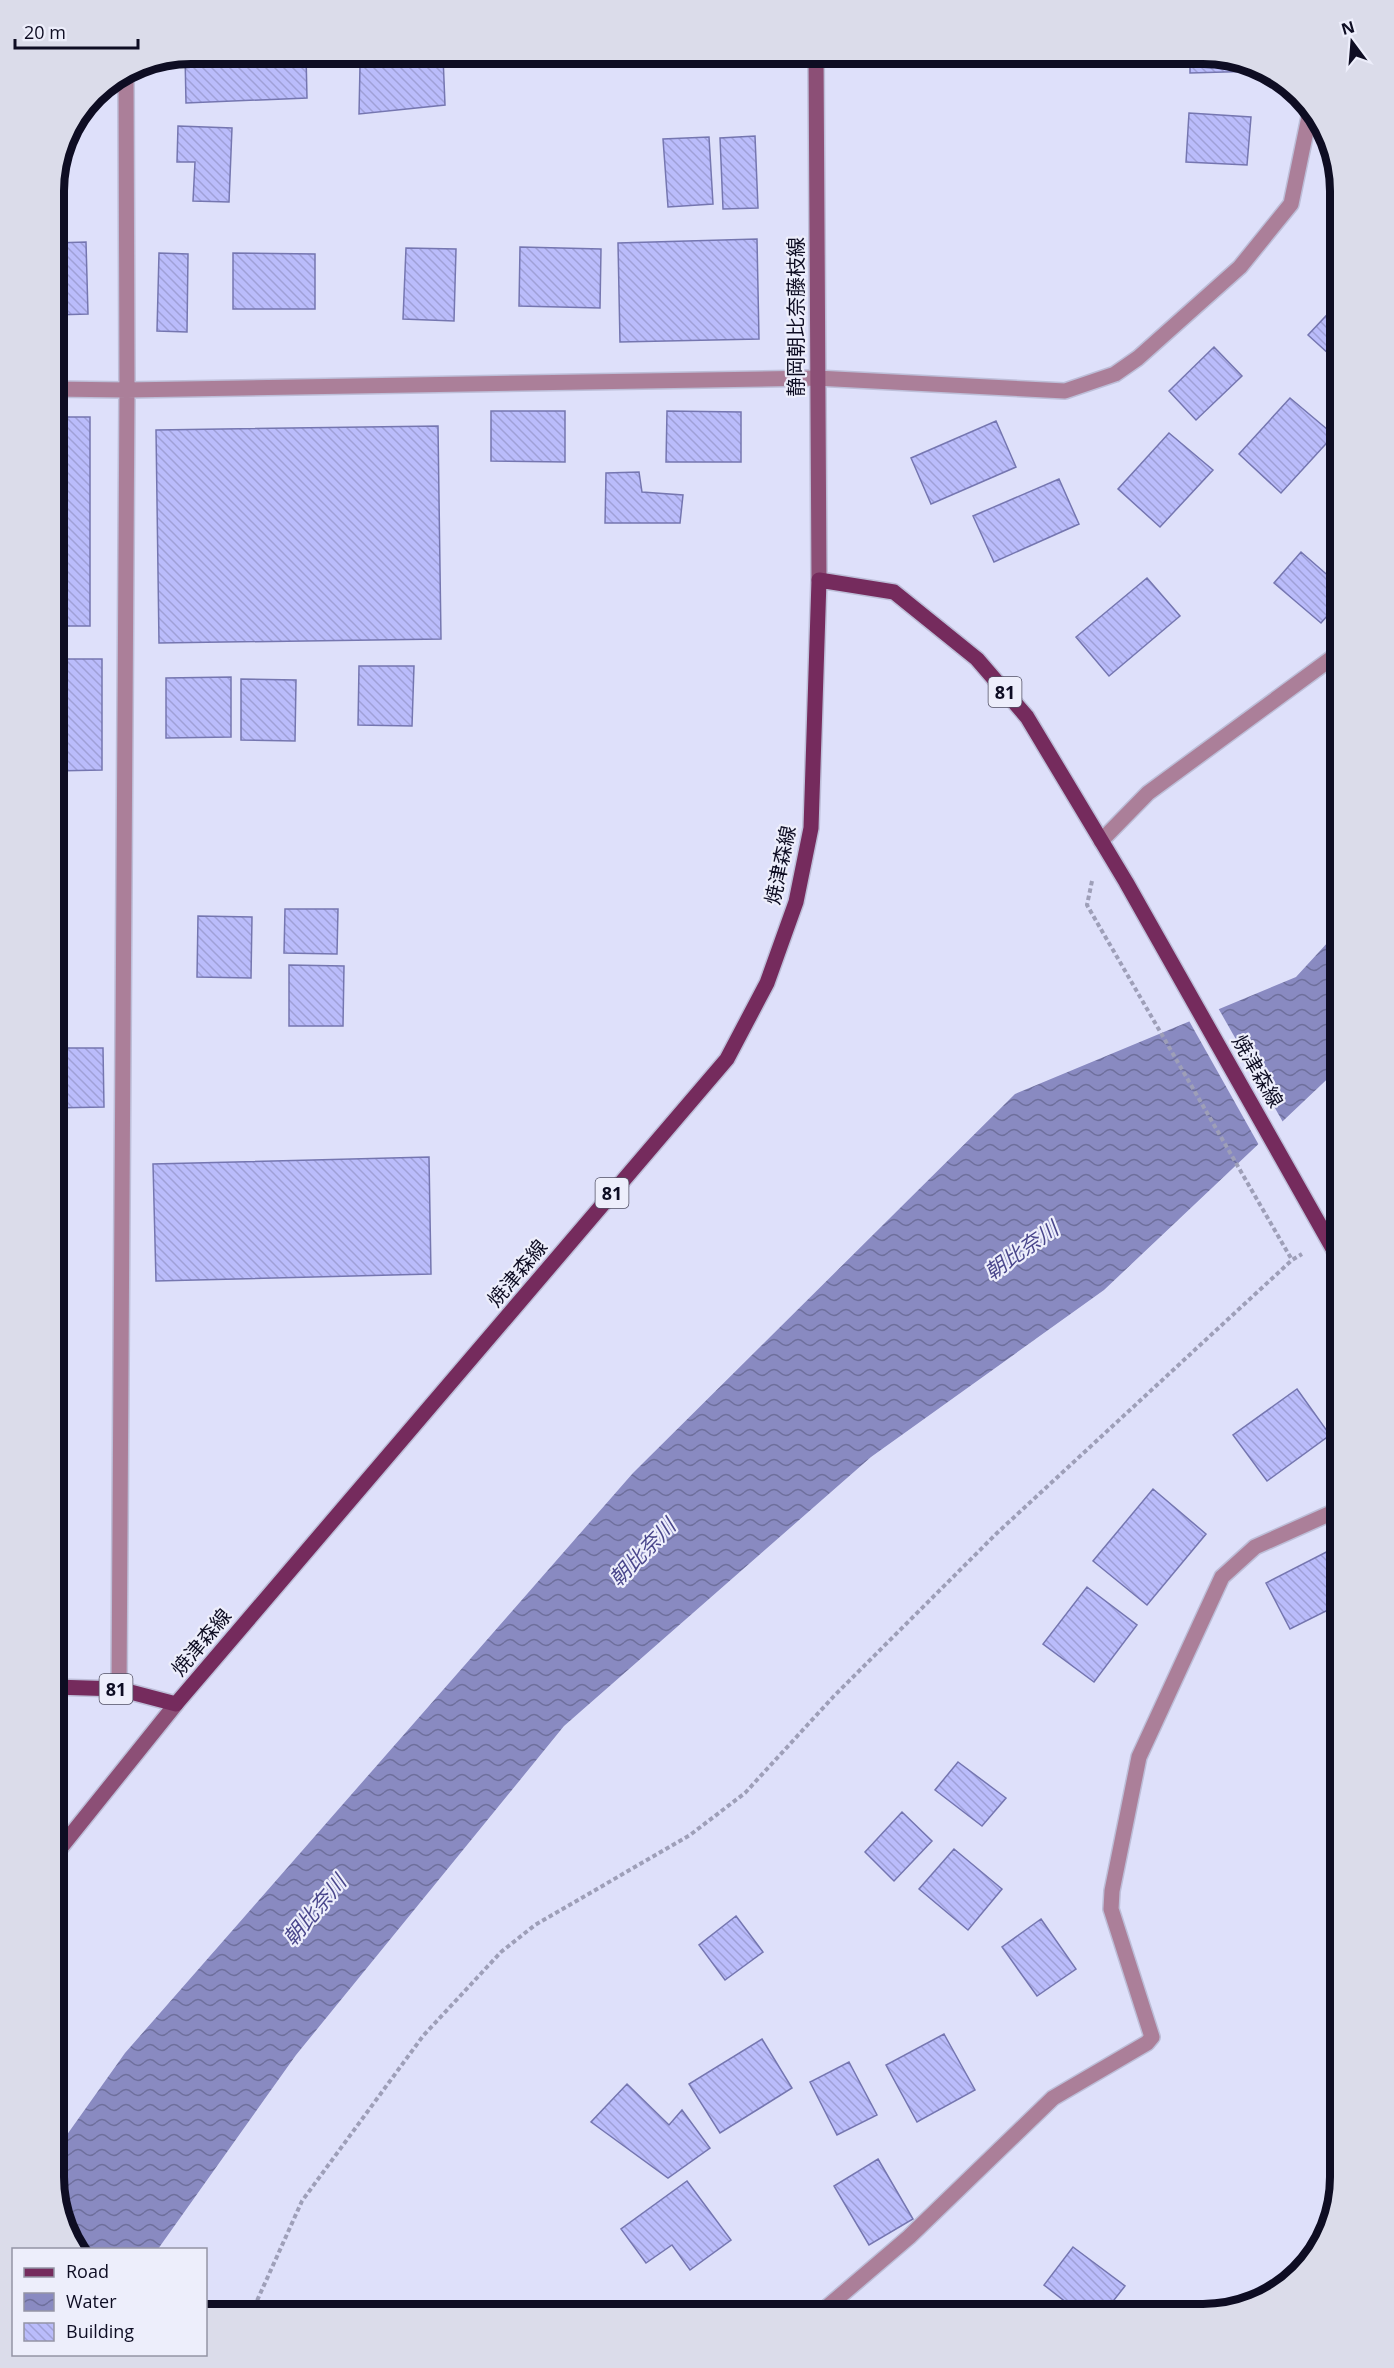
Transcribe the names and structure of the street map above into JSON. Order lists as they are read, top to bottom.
{
  "streets": {
    "main road": ["静岡朝比奈藤枝線", "81", "焼津森線"]
  },
  "crossings": [
    ["静岡朝比奈藤枝線", "焼津森線"]
  ],
  "water": ["朝比奈川"],
  "legend": ["Road", "Water", "Building"],
  "scale_bar": "20 m",
  "north": "top"
}
